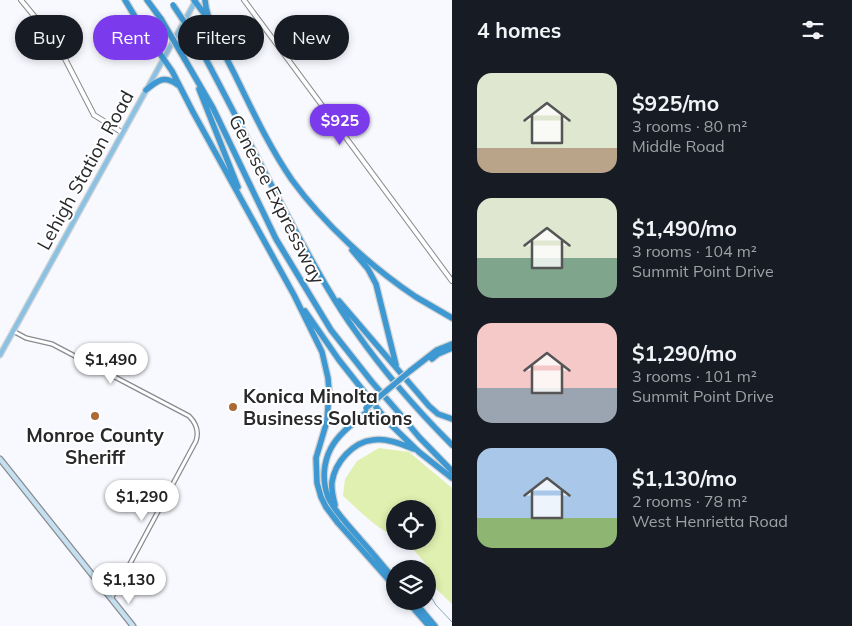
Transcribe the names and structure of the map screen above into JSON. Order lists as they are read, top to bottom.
{
  "streets": {
    "highway": ["Genesee Expressway"],
    "main road": ["Lehigh Station Road"]
  },
  "places": ["Konica Minolta Business Solutions", "Monroe County Sheriff"],
  "page": {
    "heading": "4 homes",
    "chip": [
      "Buy",
      "Rent",
      "Filters",
      "New"
    ],
    "list": [
      {
        "name": "$925/mo",
        "note": "3 rooms · 80 m² · Middle Road"
      },
      {
        "name": "$1,490/mo",
        "note": "3 rooms · 104 m² · Summit Point Drive"
      },
      {
        "name": "$1,290/mo",
        "note": "3 rooms · 101 m² · Summit Point Drive"
      },
      {
        "name": "$1,130/mo",
        "note": "2 rooms · 78 m² · West Henrietta Road"
      }
    ],
    "price": [
      "$925",
      "$1,490",
      "$1,290",
      "$1,130"
    ]
  }
}
